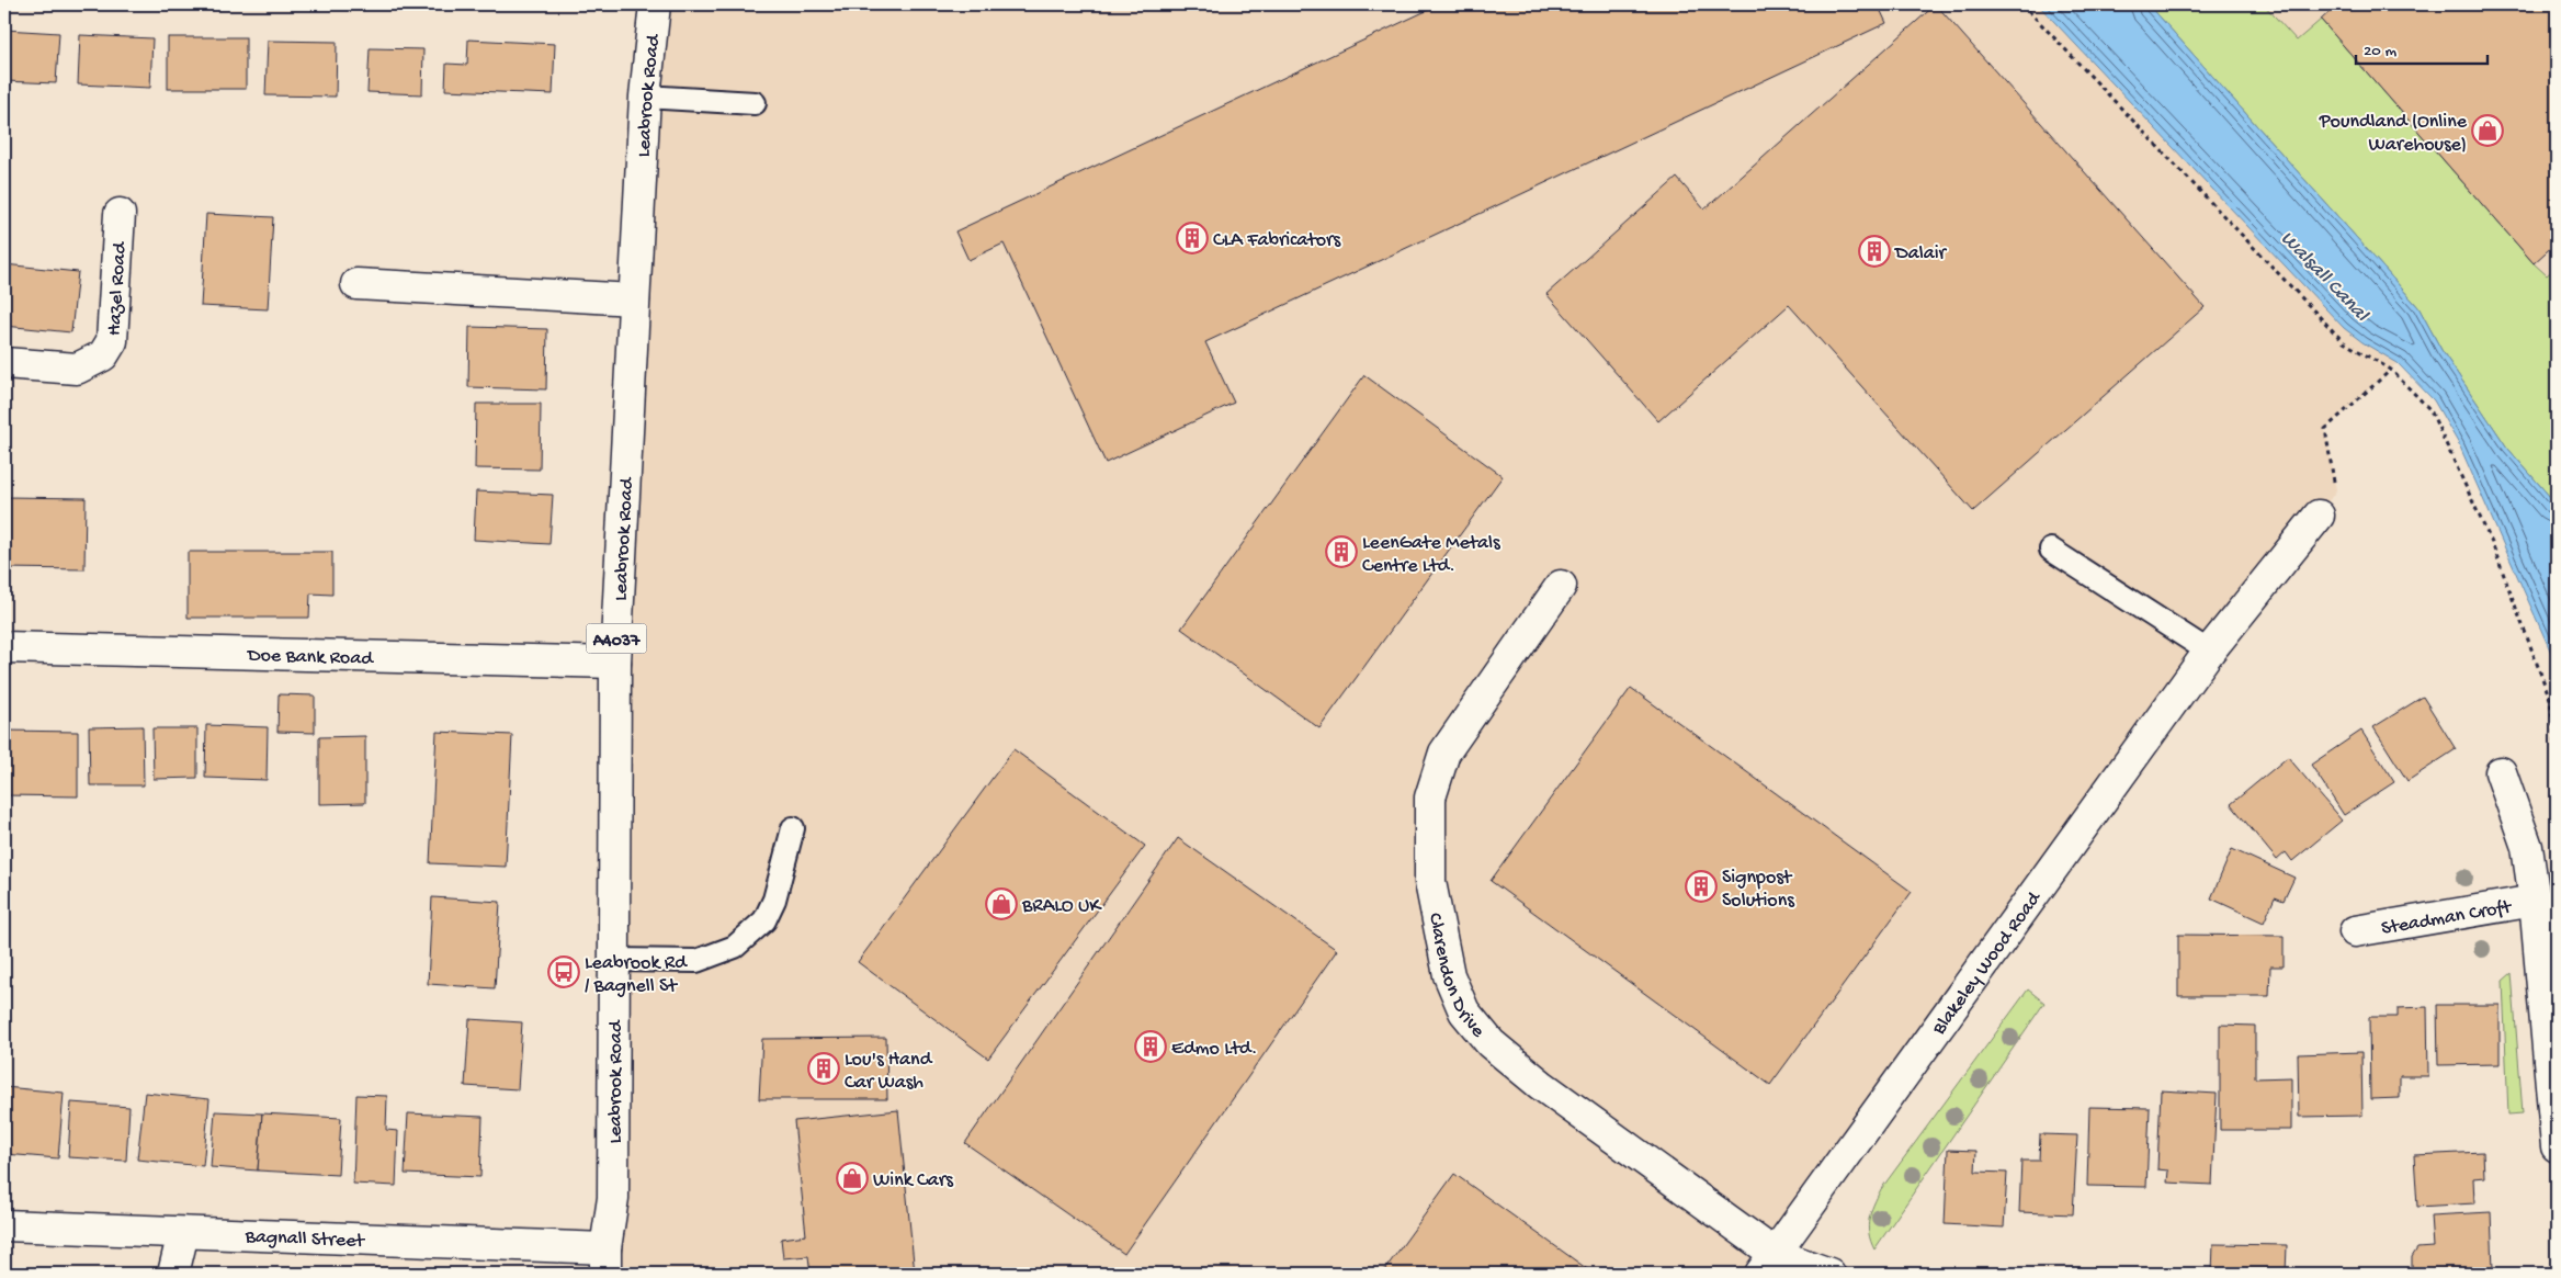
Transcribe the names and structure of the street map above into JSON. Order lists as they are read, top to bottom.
{
  "streets": {
    "street": [
      "Leabrook Road",
      "Hazel Road",
      "A4037",
      "Doe Bank Road",
      "Steadman Croft",
      "Blakeley Wood Road",
      "Clarendon Drive",
      "Bagnall Street"
    ]
  },
  "crossings": [
    ["Leabrook Road", "Doe Bank Road"],
    ["Leabrook Road", "Bagnall Street"],
    ["Blakeley Wood Road", "Clarendon Drive"]
  ],
  "water": ["Walsall Canal"],
  "places": {
    "shop": ["Poundland (Online Warehouse)", "BRALO UK", "Wink Cars"],
    "building": [
      "CLA Fabricators",
      "Dalair",
      "LeenGate Metals Centre Ltd.",
      "Signpost Solutions",
      "Edmo Ltd.",
      "Lou's Hand Car Wash"
    ],
    "bus stop": ["Leabrook Rd / Bagnell St"]
  },
  "scale_bar": "20 m"
}
